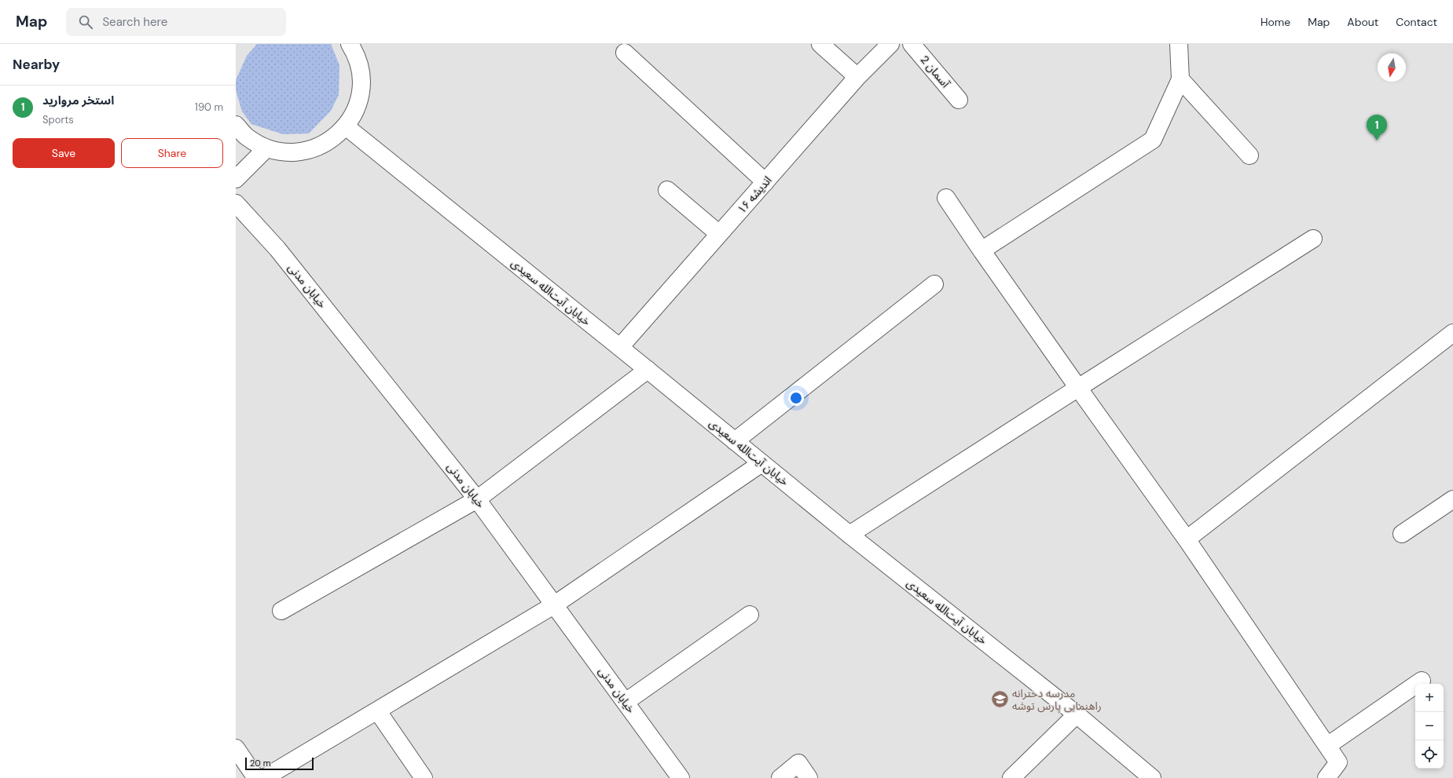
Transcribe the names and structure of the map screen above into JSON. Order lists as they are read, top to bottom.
{
  "streets": {
    "street": [
      "آسمان 2",
      "اندیشه ۱۶",
      "خیابان مدنی",
      "خیابان آیت‌الله سعیدی"
    ]
  },
  "crossings": [
    ["اندیشه ۱۶", "خیابان آیت‌الله سعیدی"]
  ],
  "places": {
    "school or university": ["مدرسه دخترانه راهنمایی پارس توشه"]
  },
  "scale_bar": "20 m",
  "north": "bottom",
  "page": {
    "header": "Map",
    "search": "Search here",
    "nav": [
      "Home",
      "Map",
      "About",
      "Contact"
    ],
    "heading": "Nearby",
    "list": [
      {
        "mark": "1",
        "name": "استخر مروارید",
        "note": "Sports",
        "value": "190 m"
      }
    ],
    "pins": "1",
    "buttons": ["Save", "Share"],
    "map_buttons": ["+", "−"],
    "scale": "20 m"
  }
}
